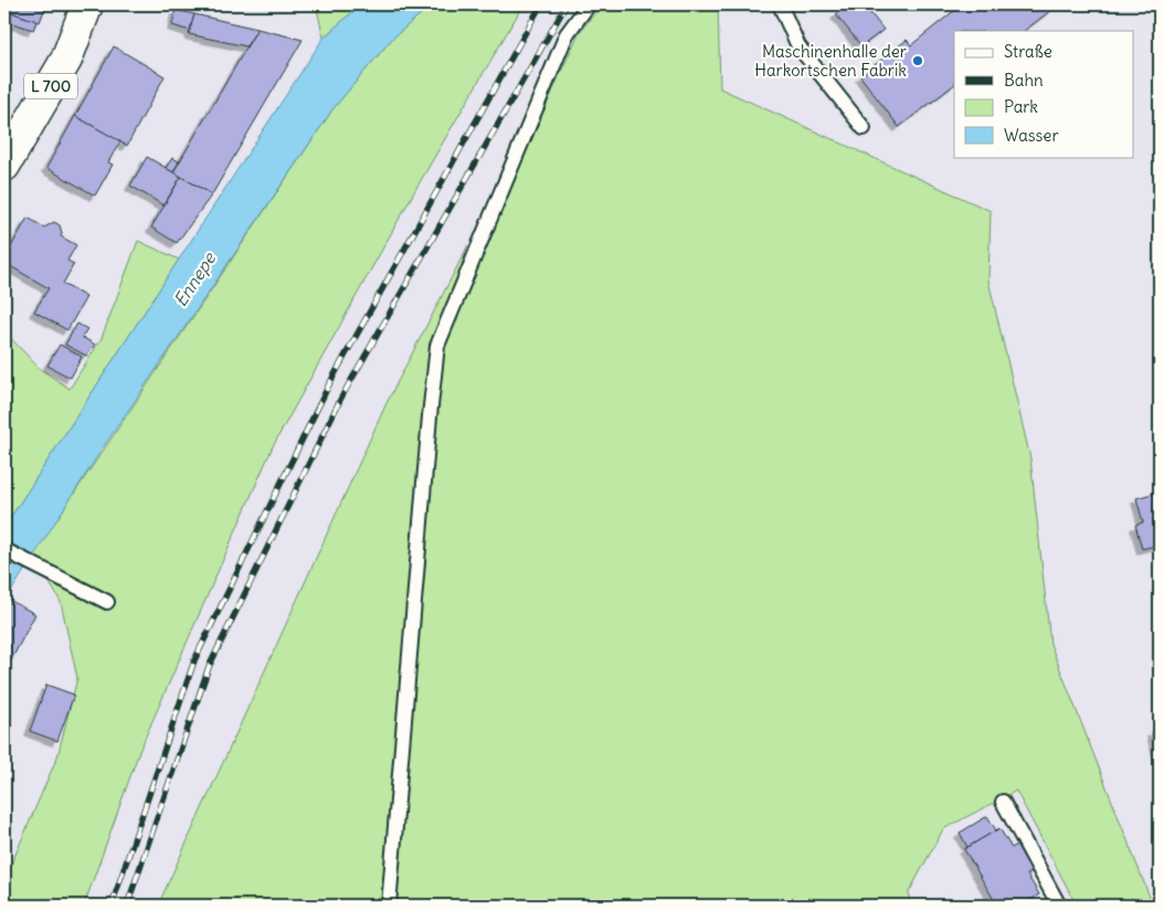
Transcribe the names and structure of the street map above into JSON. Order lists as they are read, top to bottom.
{
  "streets": {
    "main road": ["L 700"]
  },
  "water": ["Ennepe"],
  "places": ["Maschinenhalle der Harkortschen Fabrik"],
  "legend": [
    "Straße",
    "Bahn",
    "Park",
    "Wasser"
  ]
}
